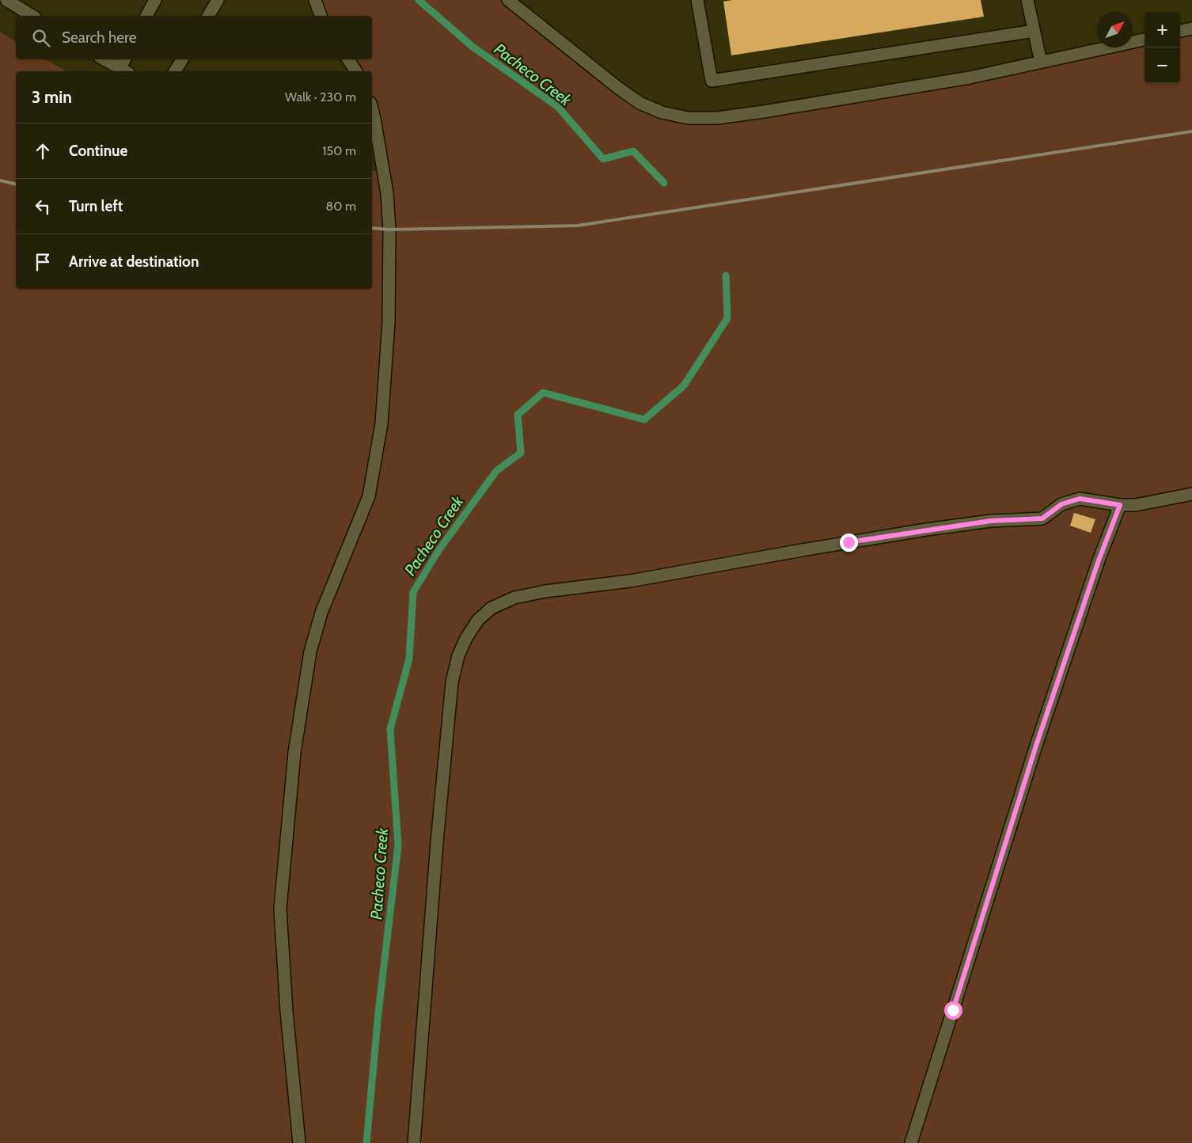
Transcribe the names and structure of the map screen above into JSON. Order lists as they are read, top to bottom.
{
  "water": ["Pacheco Creek"],
  "north": "top right",
  "page": {
    "map_buttons": ["+", "−"],
    "search": "Search here",
    "heading": ["3 min", "Walk · 230 m"],
    "list": [
      ["Continue", "150 m"],
      ["Turn left", "80 m"],
      "Arrive at destination"
    ]
  }
}
